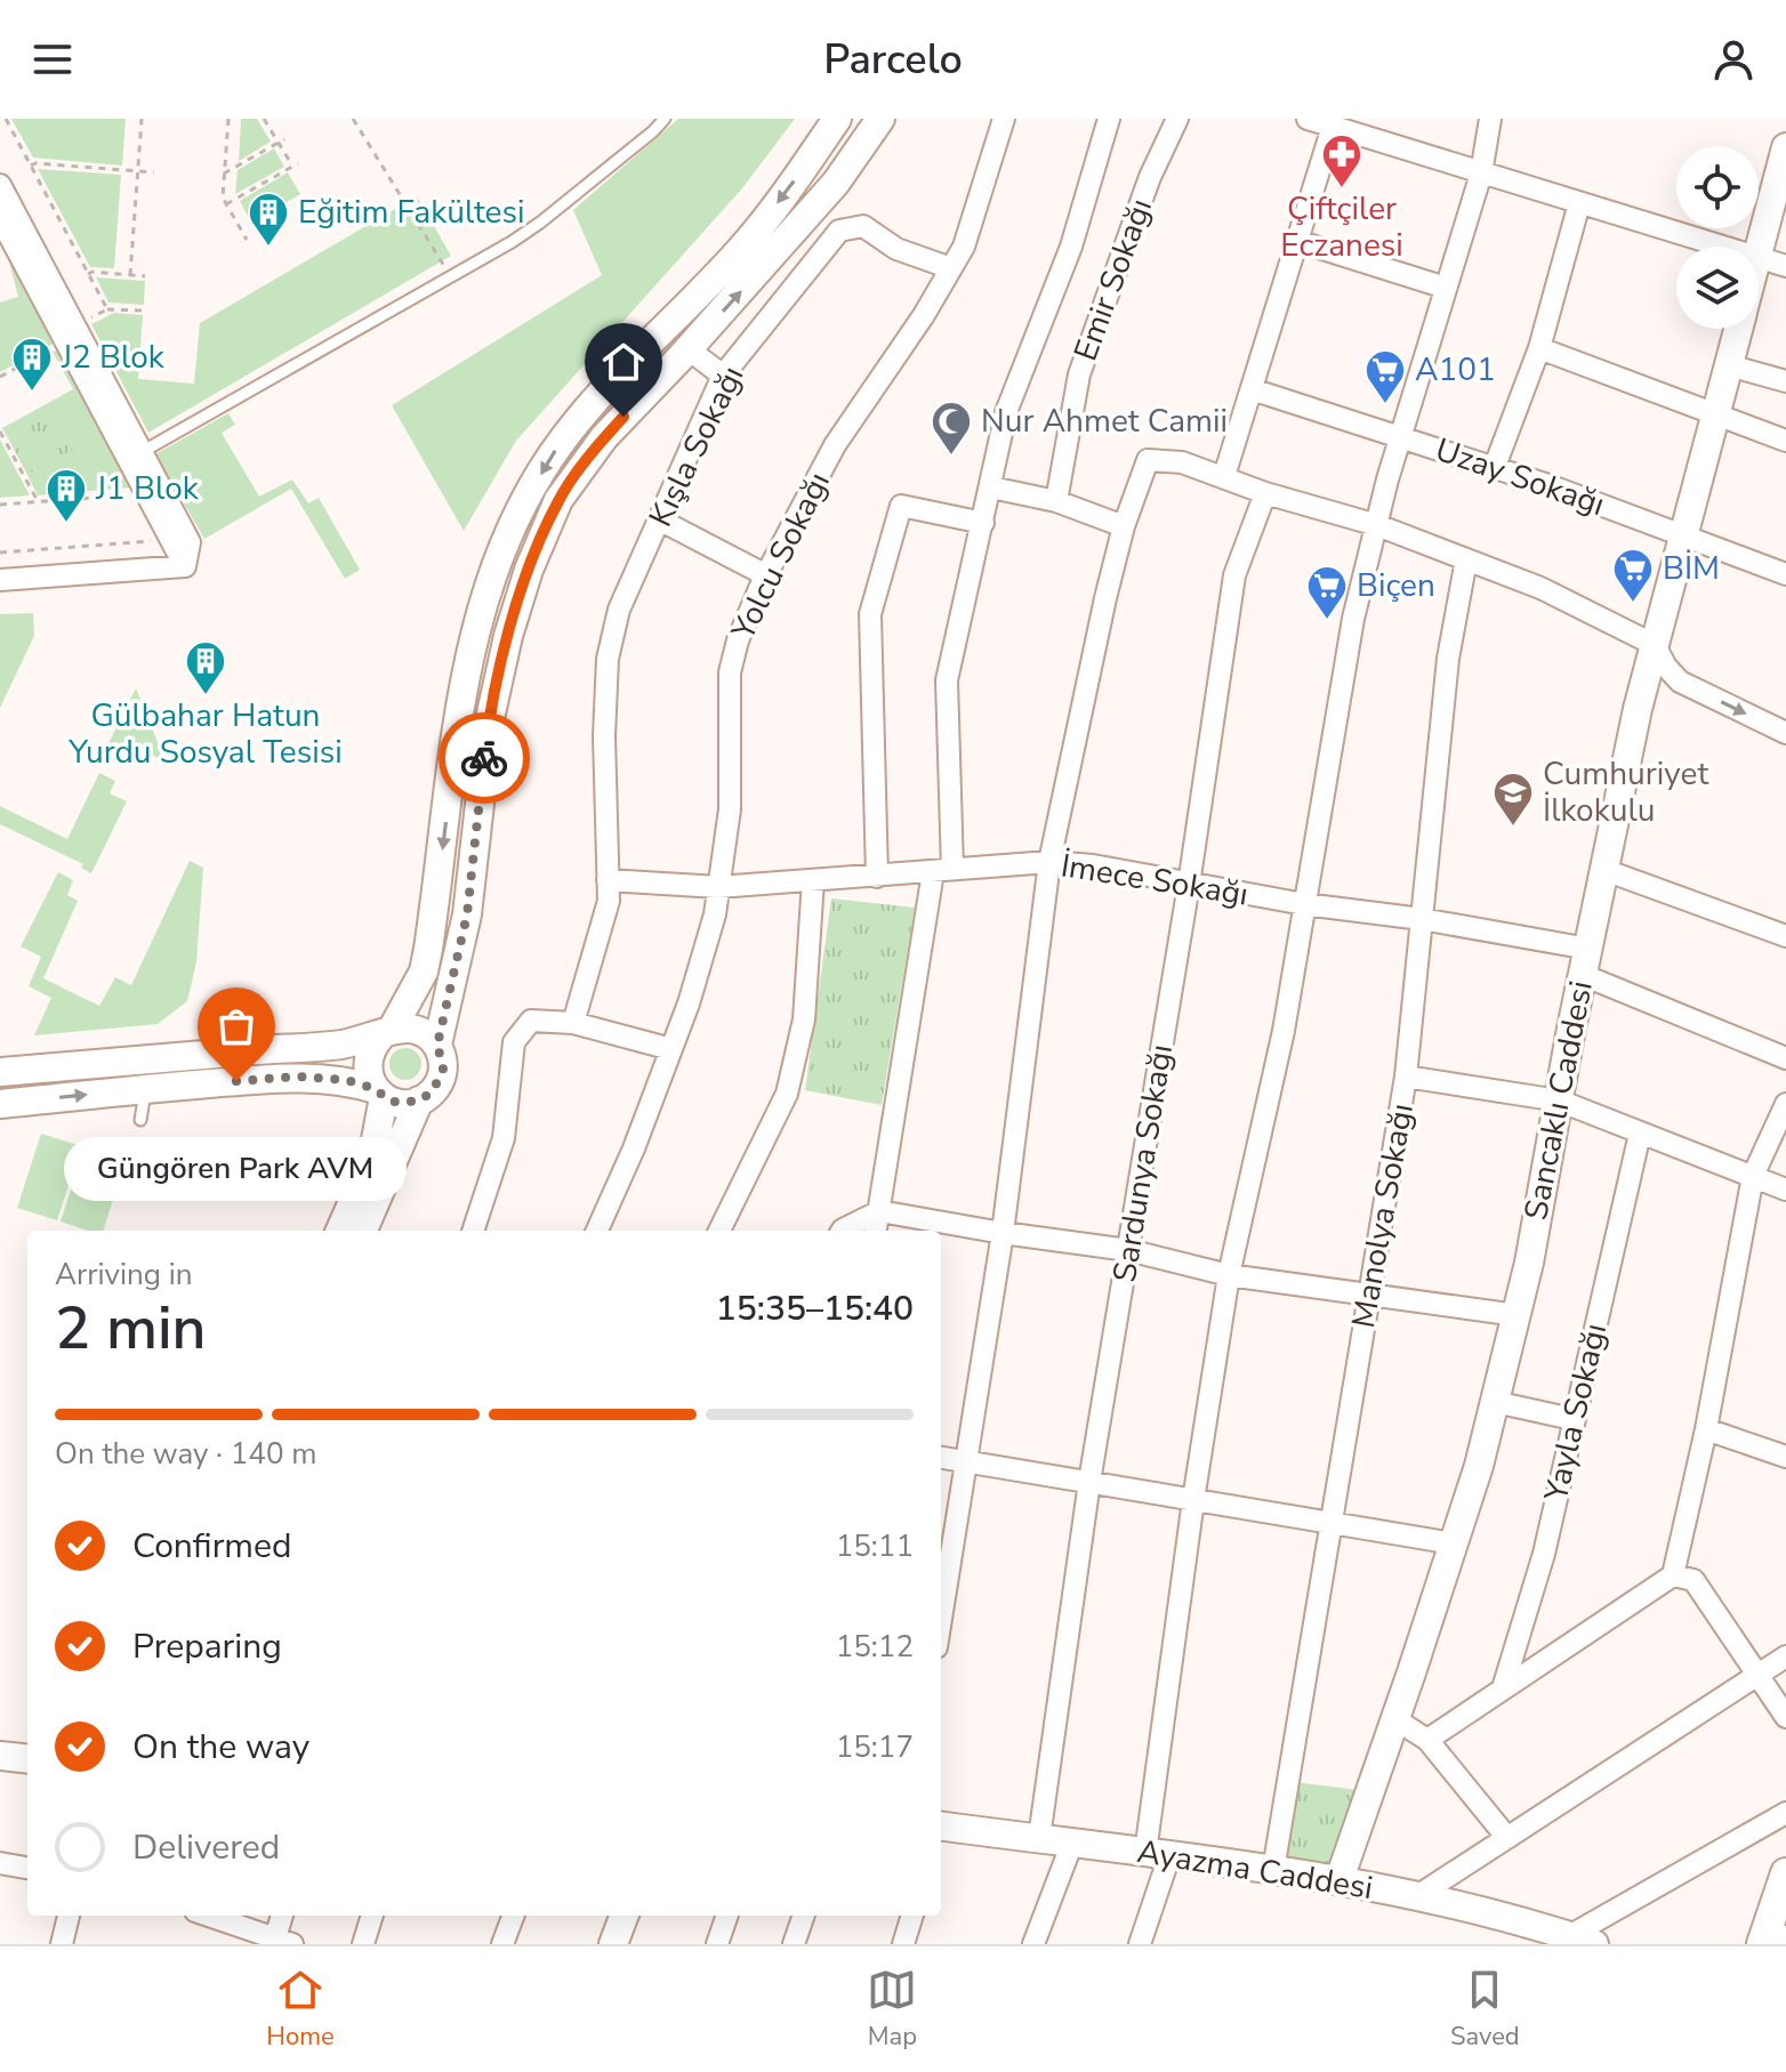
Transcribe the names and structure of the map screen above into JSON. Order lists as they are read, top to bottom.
{
  "streets": {
    "street": [
      "Emir Sokağı",
      "Kışla Sokağı",
      "Uzay Sokağı",
      "Yolcu Sokağı",
      "İmece Sokağı",
      "Sancaklı Caddesi",
      "Sardunya Sokağı",
      "Manolya Sokağı",
      "Yayla Sokağı",
      "Ayazma Caddesi"
    ]
  },
  "crossings": [
    ["Kışla Sokağı", "Yolcu Sokağı"],
    ["Kışla Sokağı", "İmece Sokağı"],
    ["Uzay Sokağı", "Sancaklı Caddesi"],
    ["Yolcu Sokağı", "İmece Sokağı"],
    ["İmece Sokağı", "Sancaklı Caddesi"],
    ["İmece Sokağı", "Sardunya Sokağı"],
    ["İmece Sokağı", "Manolya Sokağı"],
    ["Sancaklı Caddesi", "Ayazma Caddesi"],
    ["Sardunya Sokağı", "Ayazma Caddesi"],
    ["Manolya Sokağı", "Ayazma Caddesi"]
  ],
  "places": {
    "pharmacy": ["Çiftçiler Eczanesi"],
    "building": [
      "Eğitim Fakültesi",
      "J2 Blok",
      "J1 Blok",
      "Gülbahar Hatun Yurdu Sosyal Tesisi"
    ],
    "supermarket": ["A101", "BİM", "Biçen"],
    "mosque": ["Nur Ahmet Camii"],
    "school or university": ["Cumhuriyet İlkokulu"],
    "other": ["Güngören Park AVM"]
  },
  "page": {
    "header": "Parcelo",
    "bubble": "Güngören Park AVM",
    "heading": ["2 min", "Arriving in", "15:35–15:40"],
    "bar": "On the way · 140 m",
    "list": [
      ["Confirmed", "15:11"],
      ["Preparing", "15:12"],
      ["On the way", "15:17"],
      "Delivered"
    ],
    "tabs": ["Home", "Map", "Saved"]
  }
}
